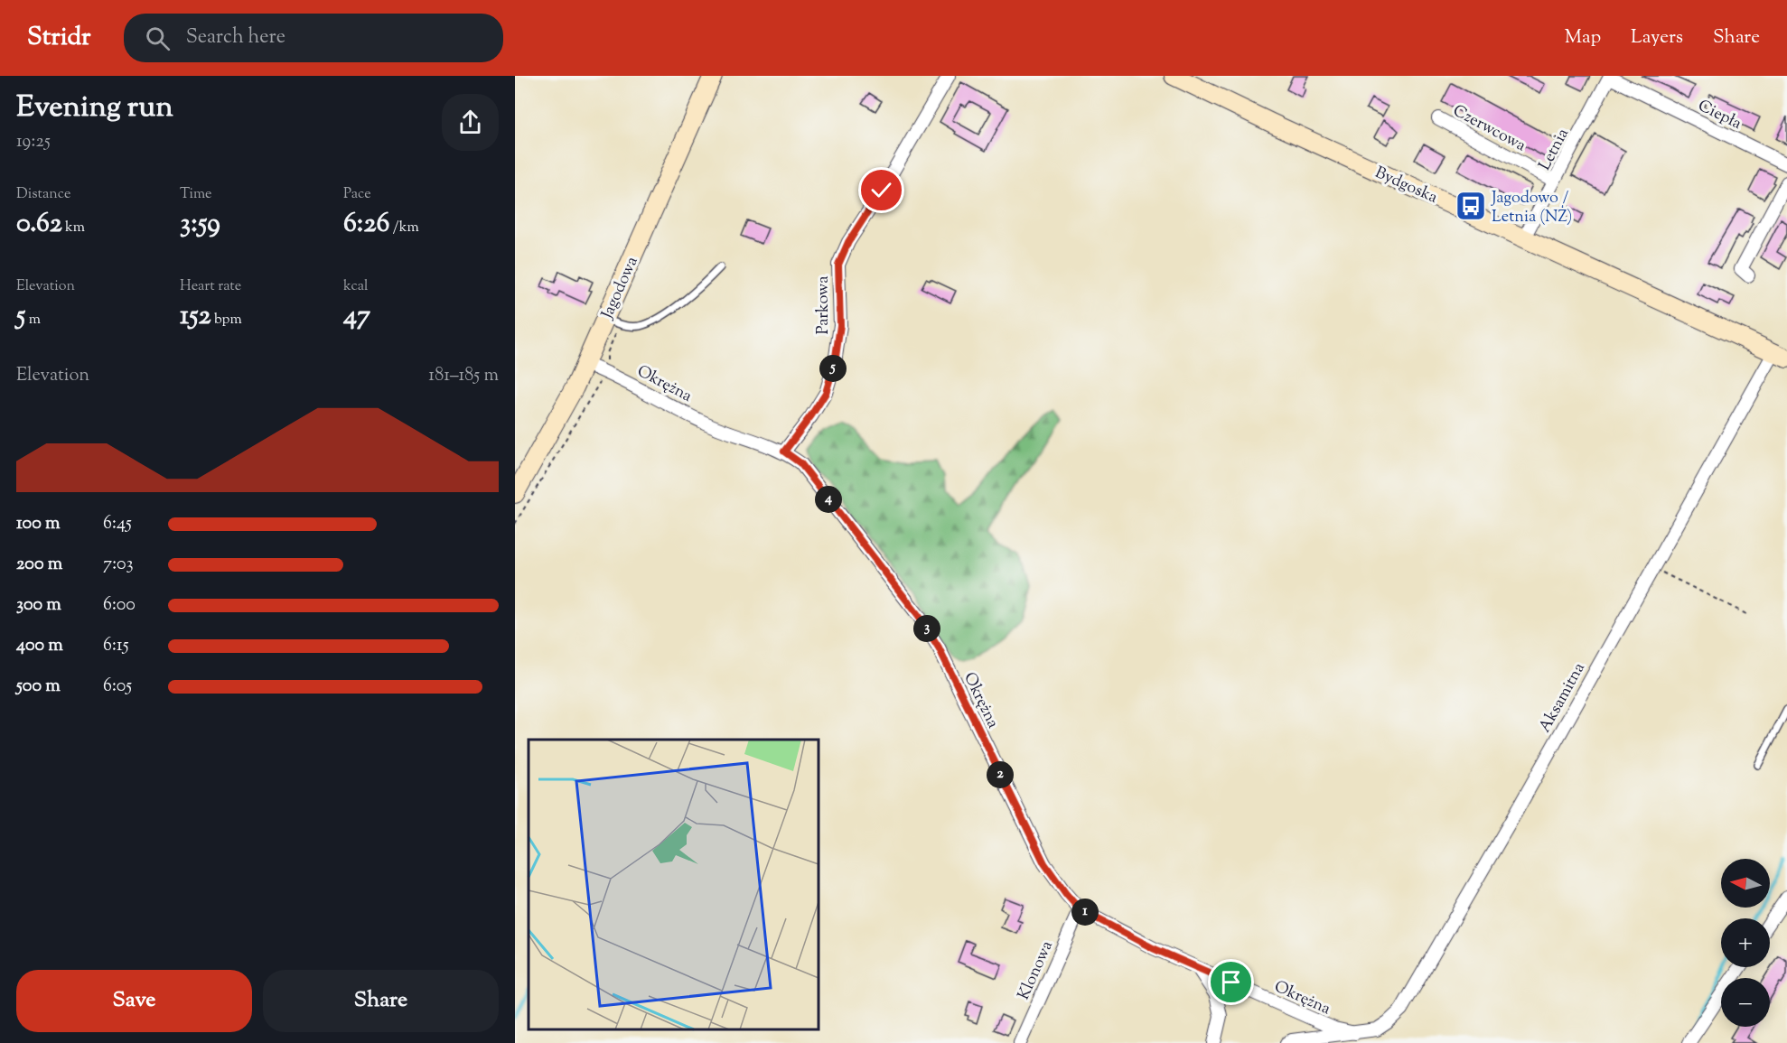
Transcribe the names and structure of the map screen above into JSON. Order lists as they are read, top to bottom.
{
  "streets": {
    "street": [
      "Ciepła",
      "Czerwcowa",
      "Letnia",
      "Bydgoska",
      "Jagodowa",
      "Parkowa",
      "Okrężna",
      "Aksamitna",
      "Klonowa"
    ]
  },
  "crossings": [
    ["Ciepła", "Letnia"],
    ["Czerwcowa", "Letnia"],
    ["Letnia", "Bydgoska"],
    ["Bydgoska", "Aksamitna"],
    ["Jagodowa", "Okrężna"],
    ["Parkowa", "Okrężna"],
    ["Okrężna", "Aksamitna"],
    ["Okrężna", "Klonowa"]
  ],
  "places": {
    "bus stop": ["Jagodowo / Letnia (NŻ)"]
  },
  "north": "left",
  "page": {
    "header": "Stridr",
    "search": "Search here",
    "nav": ["Map", "Layers", "Share"],
    "heading": ["Evening run", "19:25"],
    "stats": [
      ["Distance", "0.62 km"],
      ["Time", "3:59"],
      ["Pace", "6:26 /km"],
      ["Elevation", "5 m"],
      ["Heart rate", "152 bpm"],
      ["kcal", "47"]
    ],
    "chart": ["Elevation", "181–185 m"],
    "pins": [
      "5",
      "4",
      "3",
      "2",
      "1"
    ],
    "list": [
      {
        "name": "100 m",
        "note": "6:45"
      },
      {
        "name": "200 m",
        "note": "7:03"
      },
      {
        "name": "300 m",
        "note": "6:00"
      },
      {
        "name": "400 m",
        "note": "6:15"
      },
      {
        "name": "500 m",
        "note": "6:05"
      }
    ],
    "map_buttons": ["+", "−"],
    "buttons": ["Save", "Share"]
  }
}
